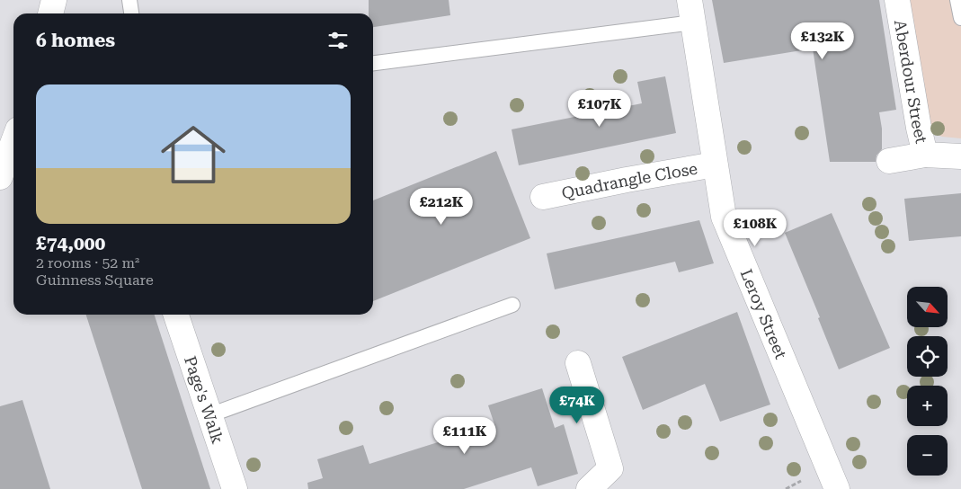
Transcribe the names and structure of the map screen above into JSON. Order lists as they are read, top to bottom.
{
  "streets": {
    "street": [
      "Aberdour Street",
      "Quadrangle Close",
      "Leroy Street",
      "Page's Walk"
    ]
  },
  "crossings": [
    ["Quadrangle Close", "Leroy Street"]
  ],
  "north": "bottom right",
  "page": {
    "heading": "6 homes",
    "price": [
      "£132K",
      "£107K",
      "£212K",
      "£108K",
      "£74K",
      "£111K"
    ],
    "list": [
      {
        "name": "£74,000",
        "note": "2 rooms · 52 m² · Guinness Square"
      }
    ],
    "map_buttons": ["+", "−"]
  }
}
